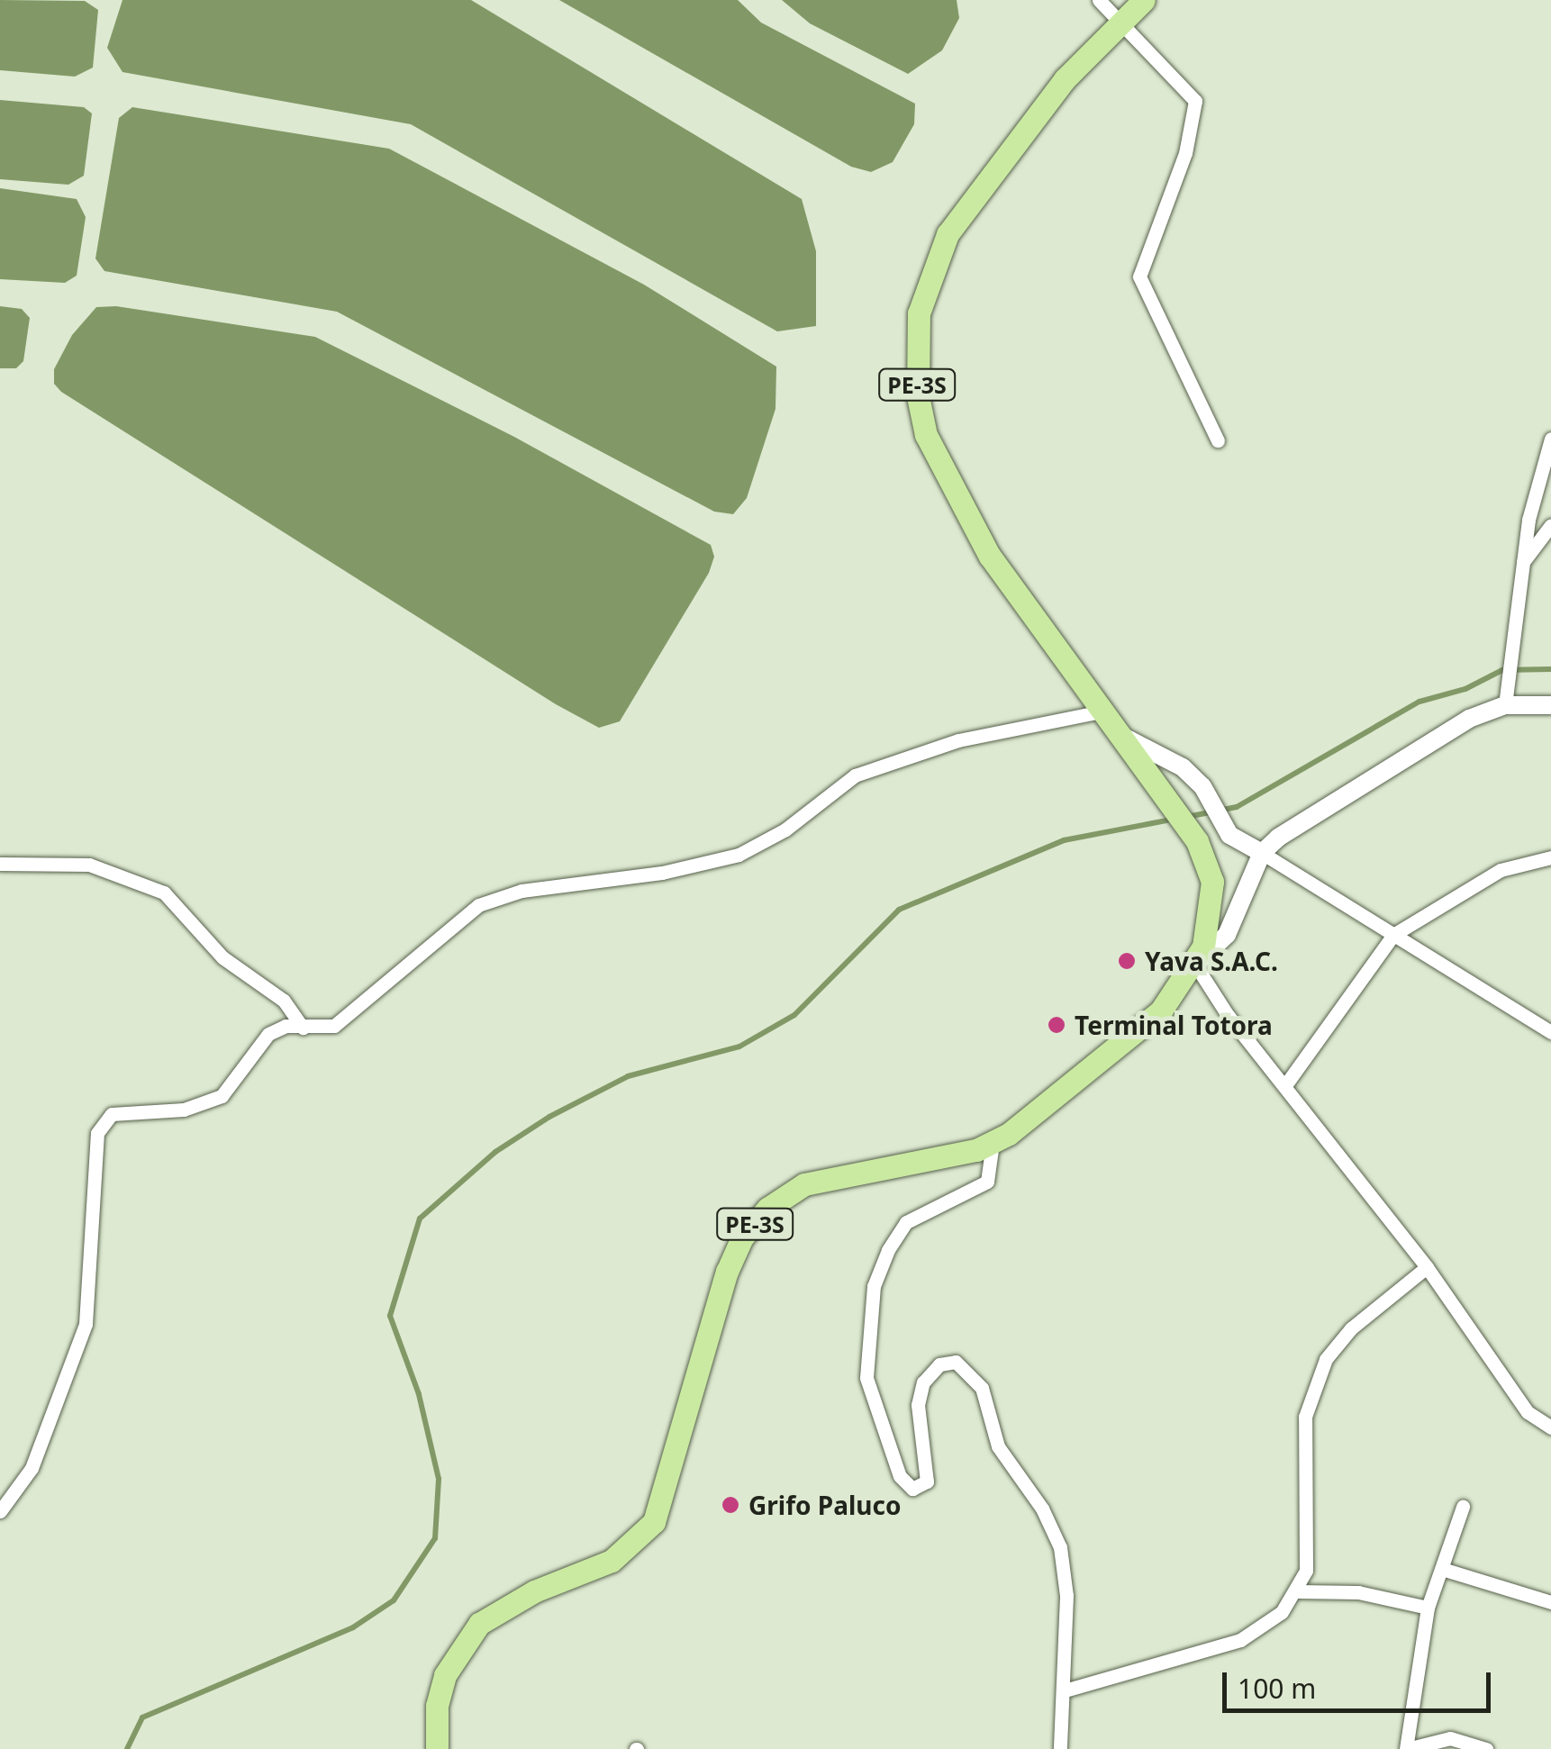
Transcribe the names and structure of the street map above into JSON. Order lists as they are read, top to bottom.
{
  "streets": {
    "highway": ["PE-3S"]
  },
  "places": ["Yava S.A.C.", "Terminal Totora", "Grifo Paluco"],
  "scale_bar": "100 m"
}
